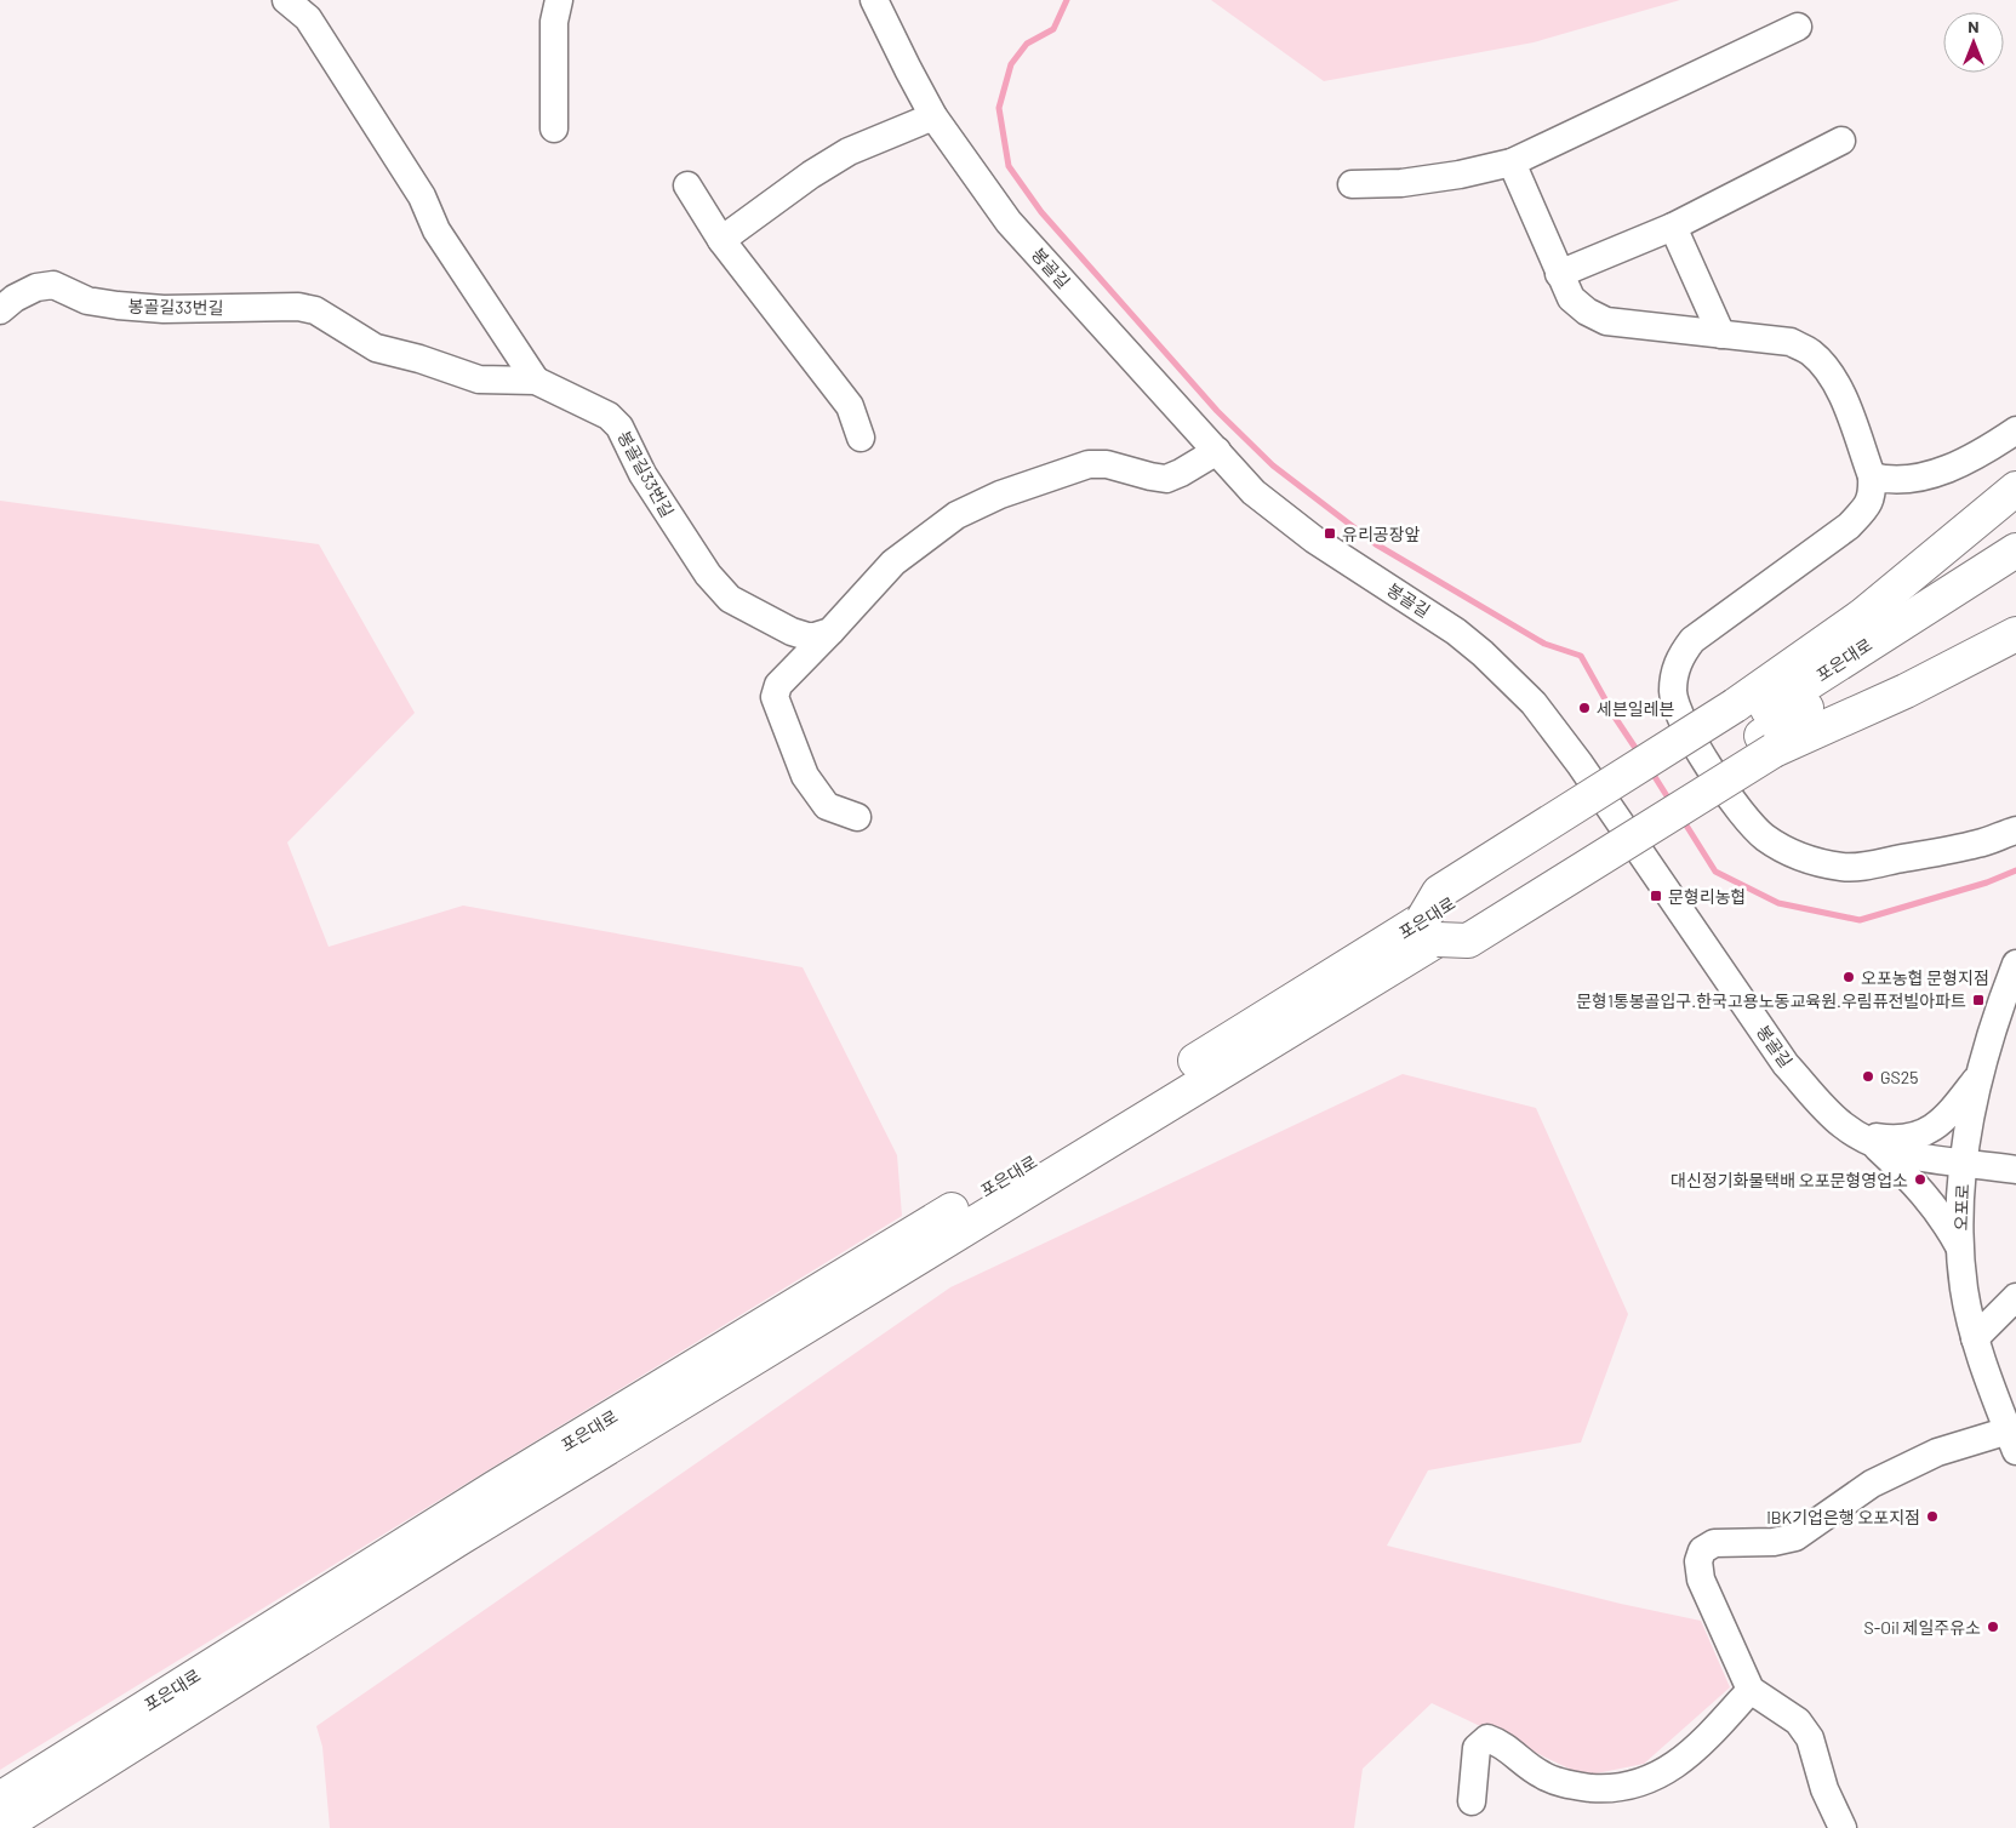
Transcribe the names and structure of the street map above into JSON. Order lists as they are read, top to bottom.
{
  "streets": {
    "highway": ["포은대로"],
    "street": ["봉골길", "봉골길33번길", "오포로"]
  },
  "crossings": [
    ["봉골길", "오포로"]
  ],
  "places": {
    "transit": ["유리공장앞", "문형리농협", "문형1통봉골입구.한국고용노동교육원.우림퓨전빌아파트"],
    "other": [
      "세븐일레븐",
      "오포농협 문형지점",
      "GS25",
      "대신정기화물택배 오포문형영업소",
      "IBK기업은행 오포지점",
      "S-Oil 제일주유소"
    ]
  },
  "north": "top"
}
